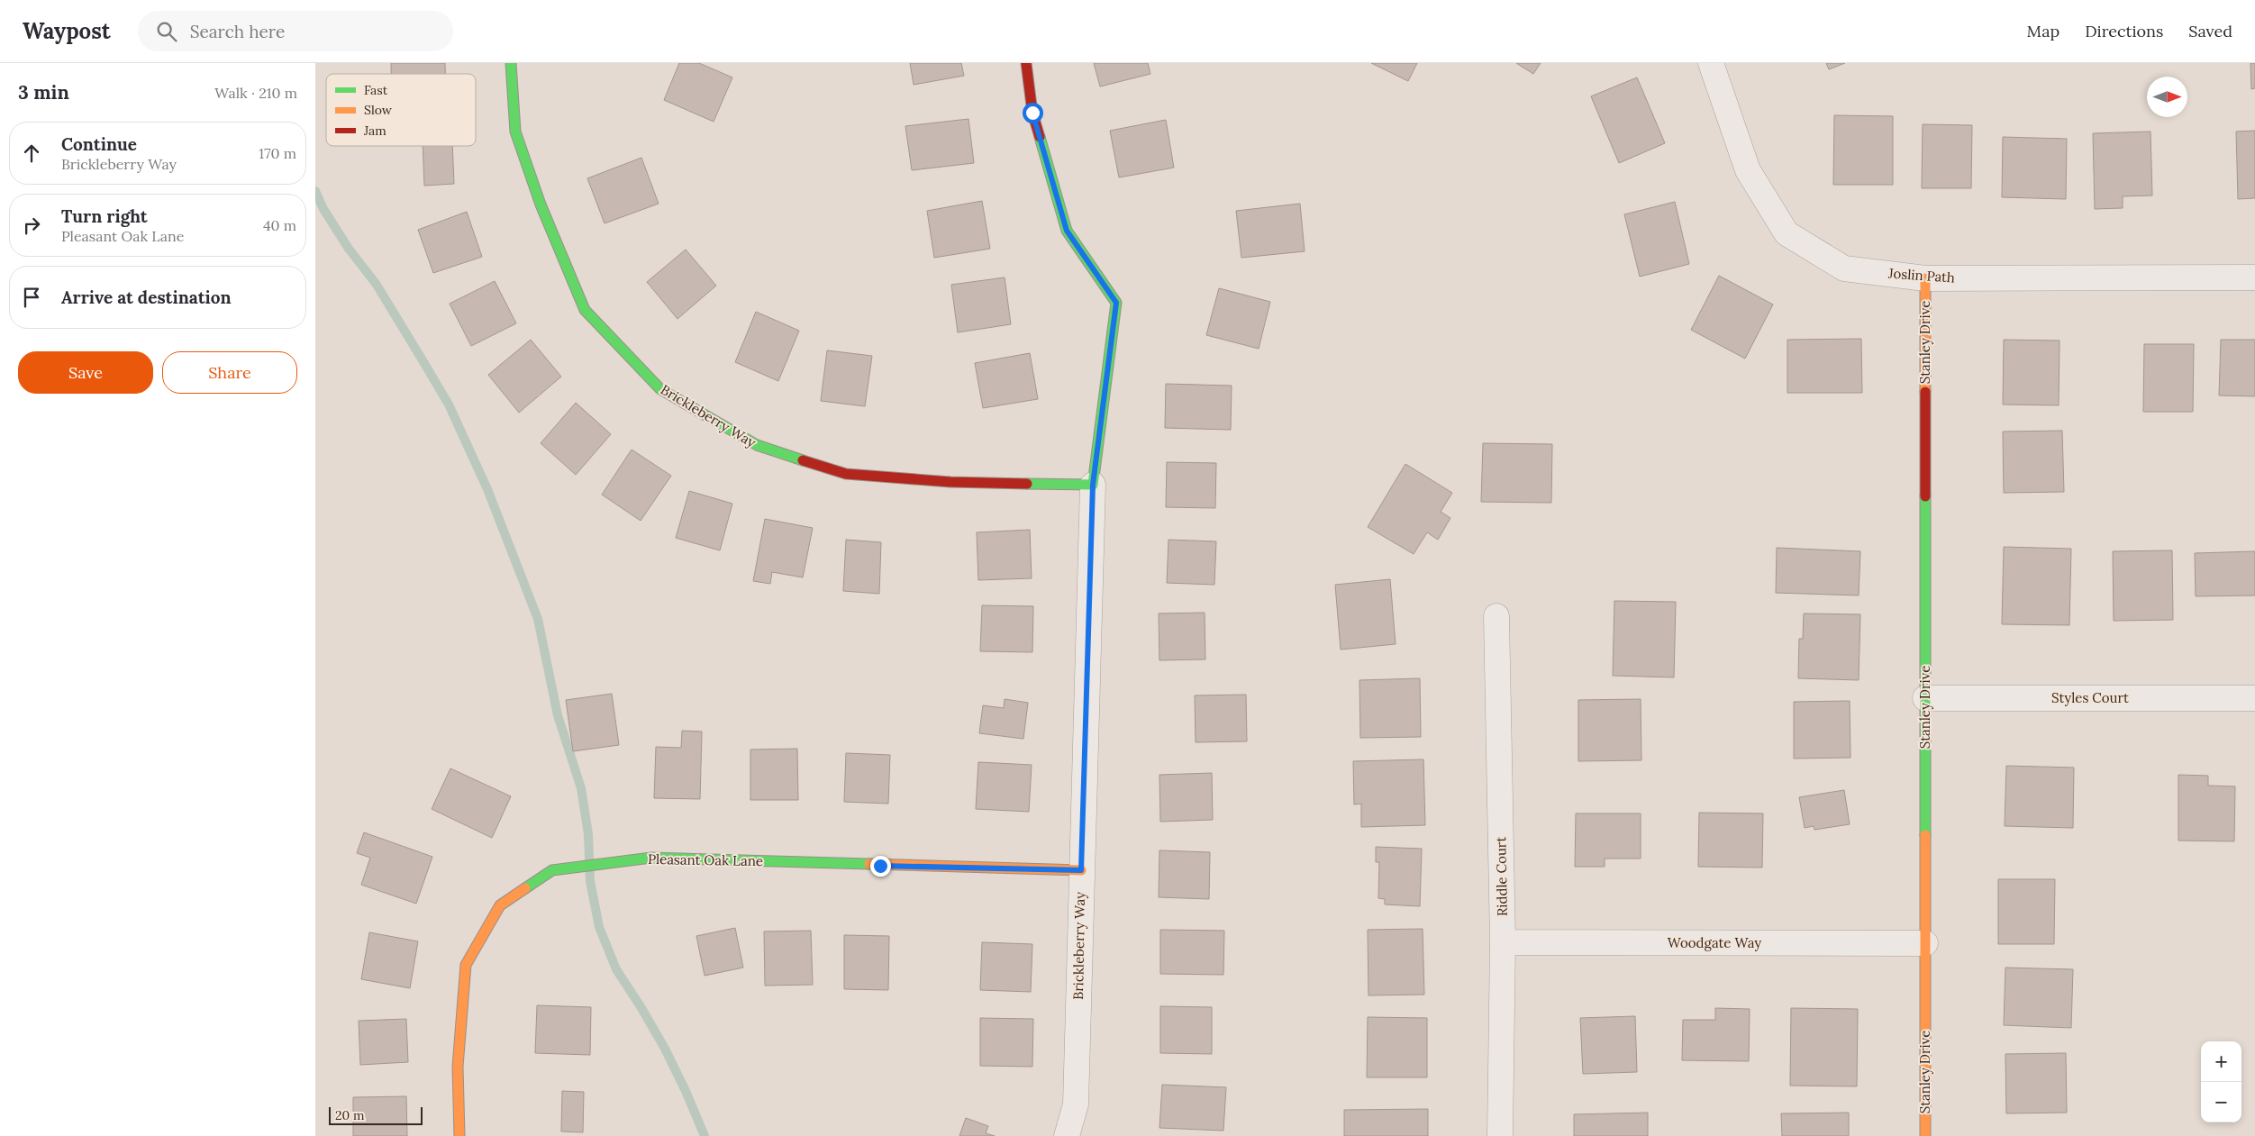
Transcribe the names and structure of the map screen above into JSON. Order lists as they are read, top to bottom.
{
  "streets": {
    "street": [
      "Joslin Path",
      "Stanley Drive",
      "Brickleberry Way",
      "Styles Court",
      "Pleasant Oak Lane",
      "Riddle Court",
      "Woodgate Way"
    ]
  },
  "crossings": [
    ["Joslin Path", "Stanley Drive"],
    ["Stanley Drive", "Styles Court"],
    ["Stanley Drive", "Woodgate Way"],
    ["Brickleberry Way", "Pleasant Oak Lane"],
    ["Riddle Court", "Woodgate Way"]
  ],
  "legend": ["Fast", "Slow", "Jam"],
  "scale_bar": "20 m",
  "north": "right",
  "page": {
    "header": "Waypost",
    "search": "Search here",
    "nav": ["Map", "Directions", "Saved"],
    "heading": ["3 min", "Walk · 210 m"],
    "list": [
      ["Continue", "Brickleberry Way", "170 m"],
      ["Turn right", "Pleasant Oak Lane", "40 m"],
      "Arrive at destination"
    ],
    "buttons": ["Save", "Share"],
    "map_buttons": ["+", "−"],
    "scale": "20 m"
  }
}
